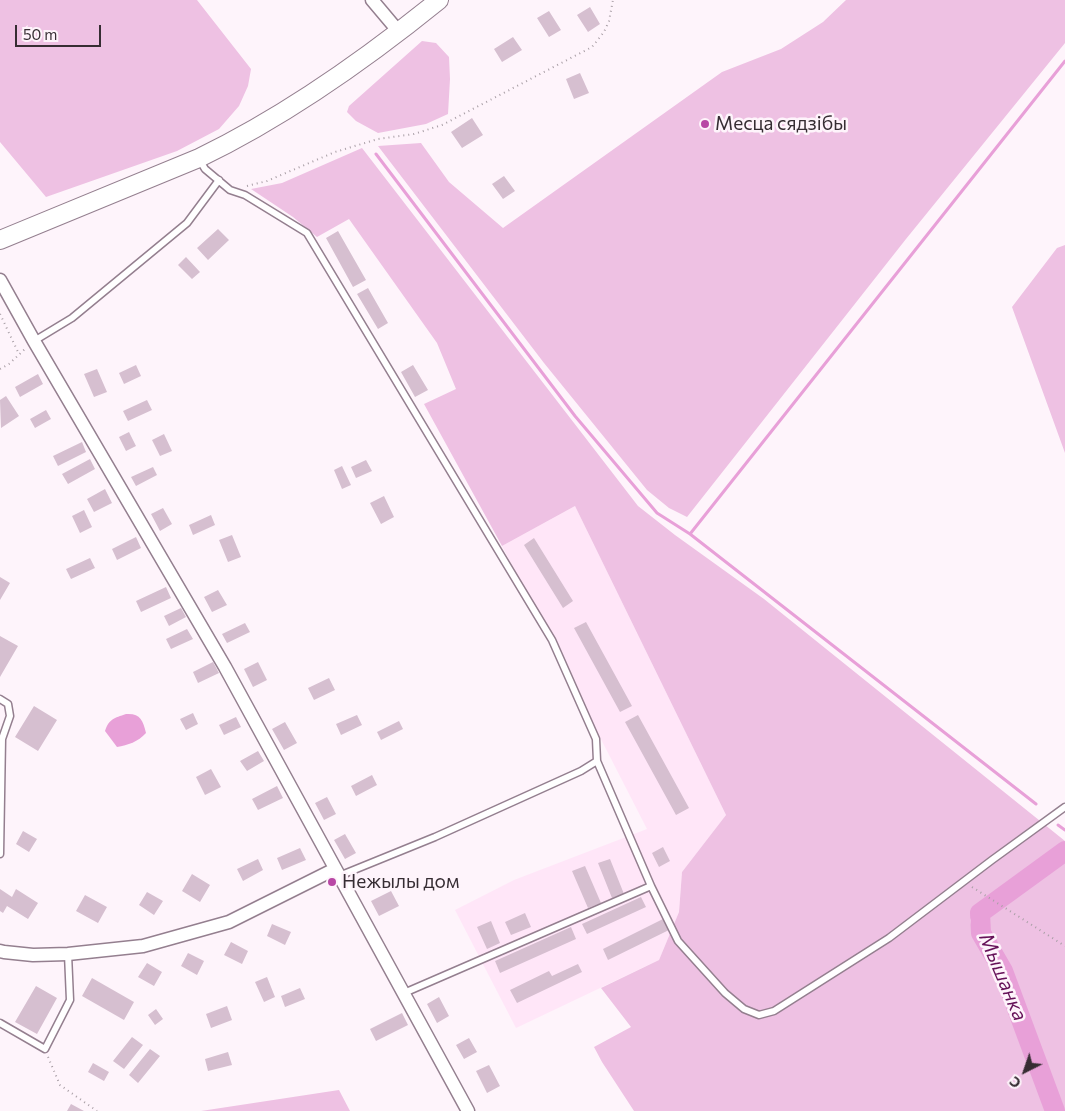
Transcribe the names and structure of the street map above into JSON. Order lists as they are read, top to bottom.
{
  "water": ["Мышанка"],
  "places": ["Месца сядзібы", "Нежылы дом"],
  "scale_bar": "50 m",
  "north": "bottom left"
}
